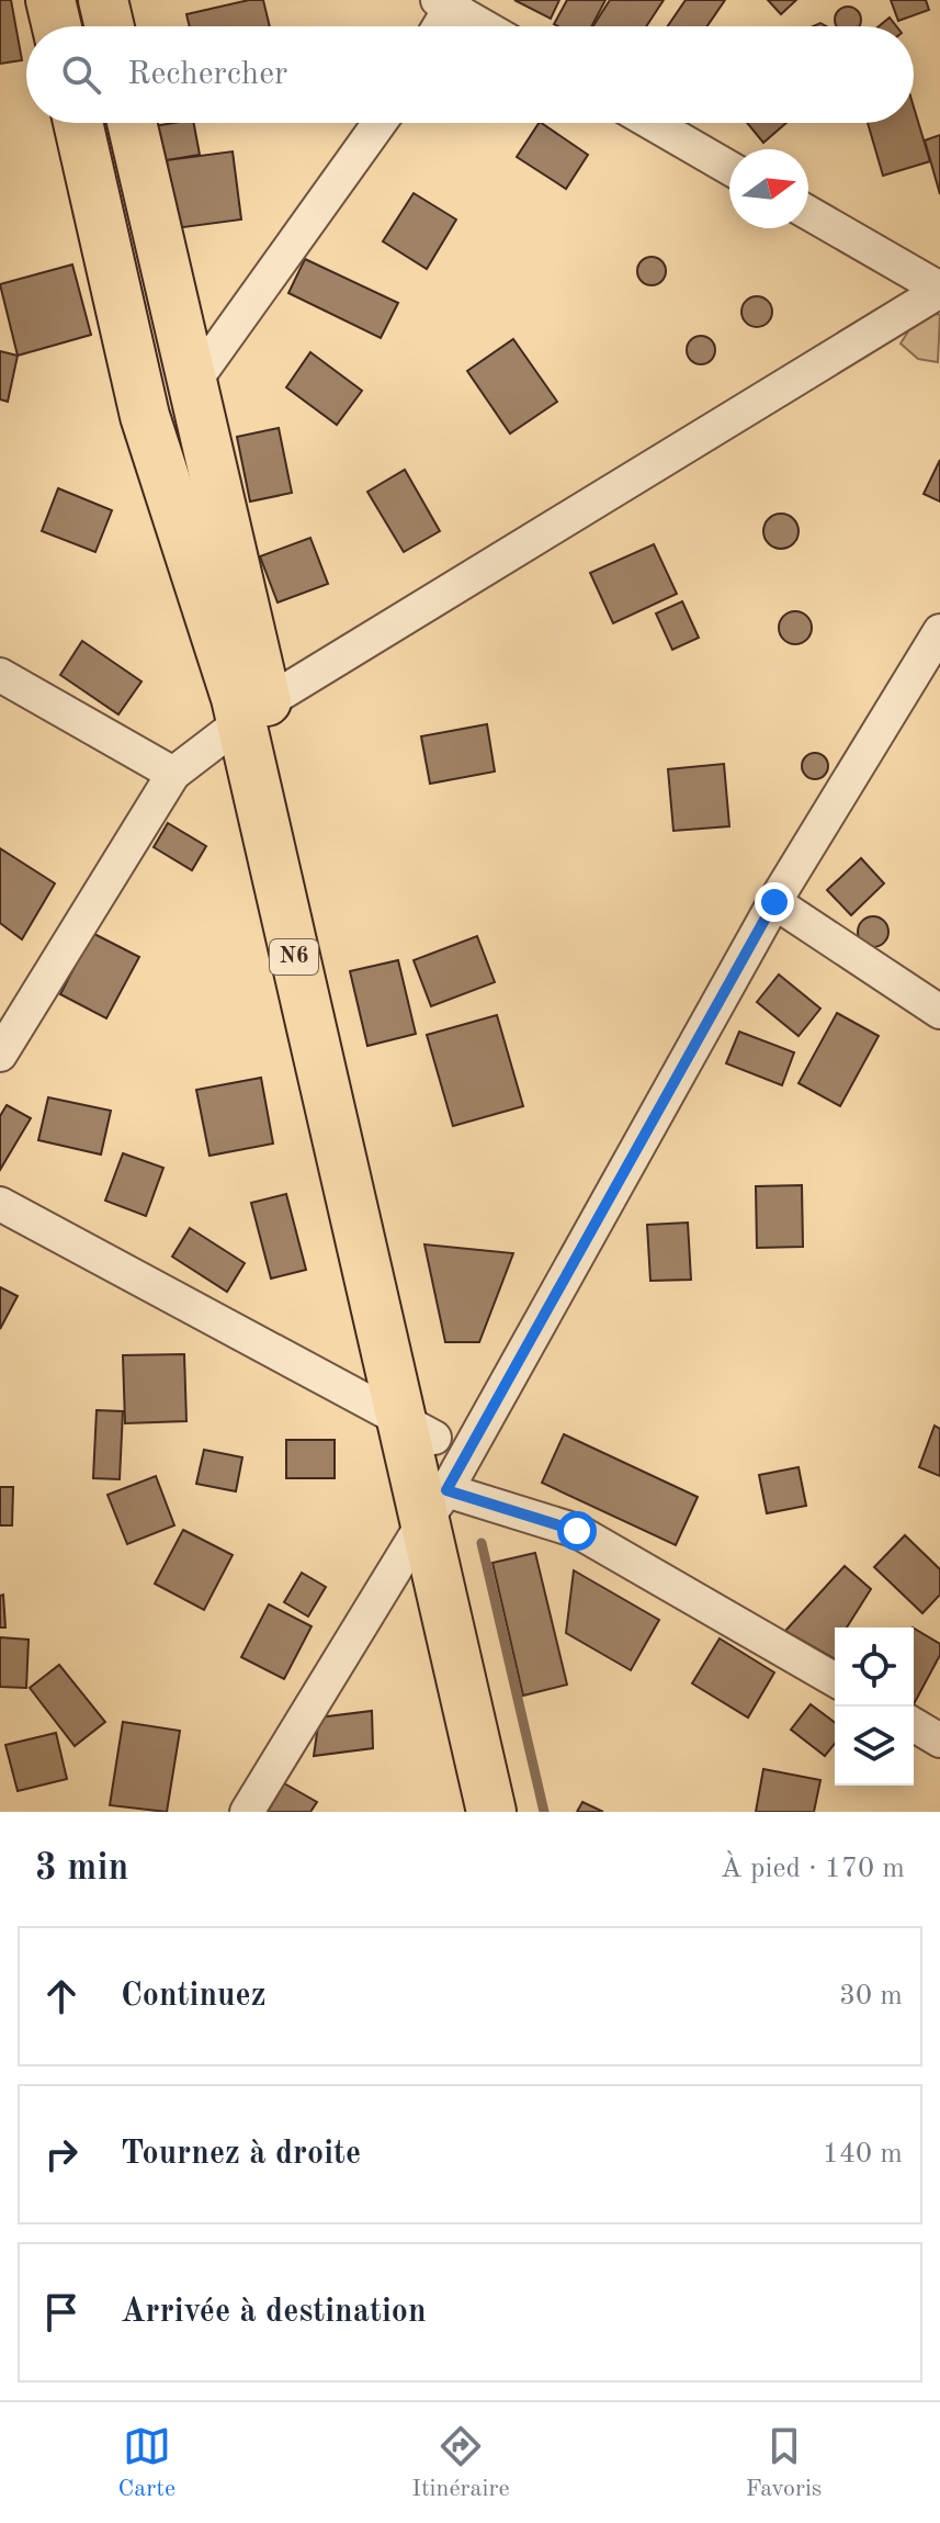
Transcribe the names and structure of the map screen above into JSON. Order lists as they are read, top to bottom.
{
  "streets": {
    "highway": ["N6"]
  },
  "north": "right",
  "page": {
    "search": "Rechercher",
    "heading": ["3 min", "À pied · 170 m"],
    "list": [
      ["Continuez", "30 m"],
      ["Tournez à droite", "140 m"],
      "Arrivée à destination"
    ],
    "nav": ["Carte", "Itinéraire", "Favoris"]
  }
}
